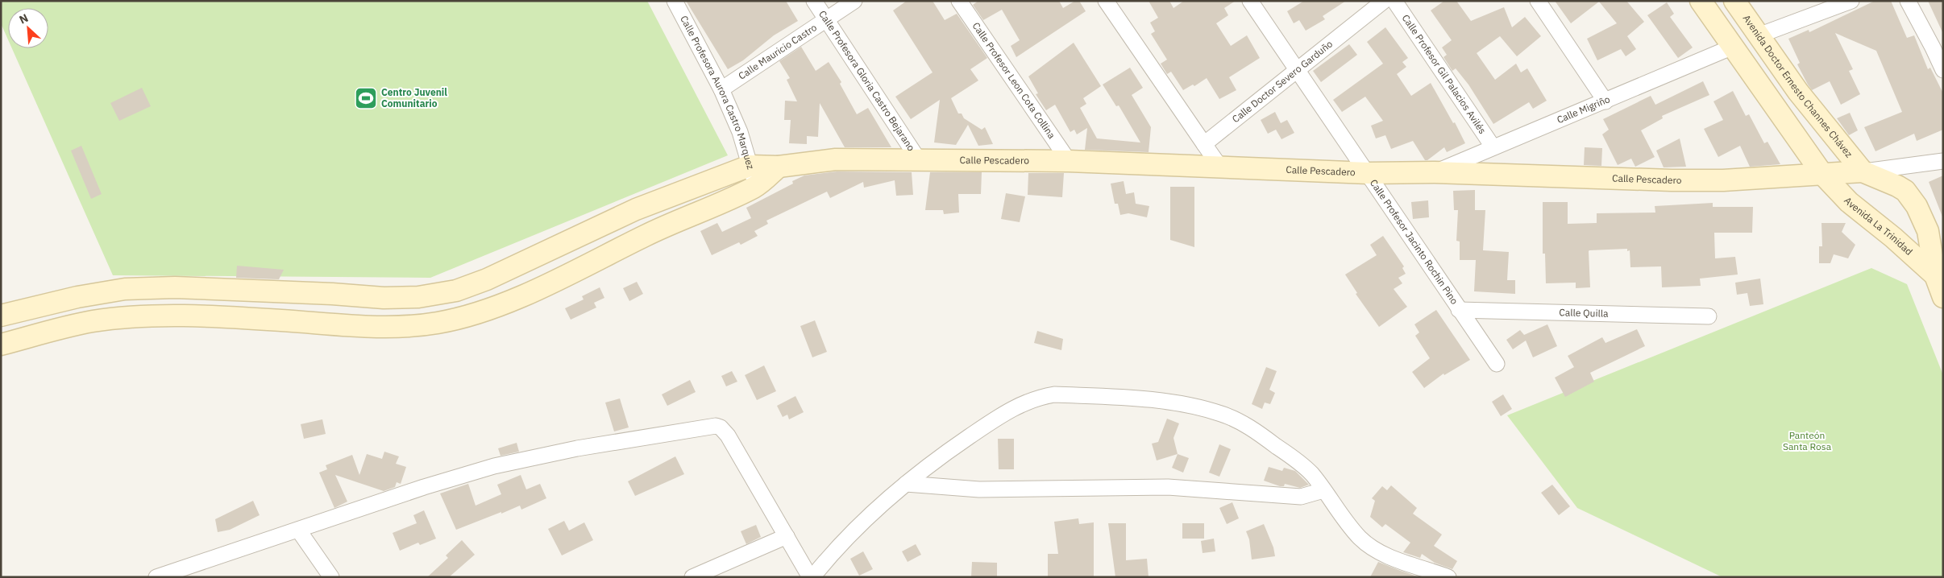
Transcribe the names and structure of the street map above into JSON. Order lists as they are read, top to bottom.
{
  "streets": {
    "street": [
      "Calle Mauricio Castro",
      "Calle Profesor Gil Palacios Avilés",
      "Calle Profesora Gloria Castro Bejarano",
      "Calle Profesor Leon Cota Collina",
      "Calle Doctor Severo Garduño",
      "Avenida Doctor Ernesto Channes Chávez",
      "Calle Profesora Aurora Castro Marquez",
      "Calle Migriño",
      "Calle Pescadero",
      "Avenida La Trinidad",
      "Calle Profesor Jacinto Rochin Pino",
      "Calle Quilla"
    ]
  },
  "crossings": [
    ["Calle Mauricio Castro", "Calle Profesora Gloria Castro Bejarano"],
    ["Calle Mauricio Castro", "Calle Profesora Aurora Castro Marquez"],
    ["Calle Profesor Gil Palacios Avilés", "Calle Migriño"],
    ["Calle Profesora Gloria Castro Bejarano", "Calle Pescadero"],
    ["Calle Profesor Leon Cota Collina", "Calle Pescadero"],
    ["Calle Doctor Severo Garduño", "Calle Profesor Jacinto Rochin Pino"],
    ["Avenida Doctor Ernesto Channes Chávez", "Calle Pescadero"],
    ["Avenida Doctor Ernesto Channes Chávez", "Avenida La Trinidad"],
    ["Calle Profesora Aurora Castro Marquez", "Calle Pescadero"],
    ["Calle Migriño", "Calle Pescadero"],
    ["Calle Pescadero", "Avenida La Trinidad"],
    ["Calle Pescadero", "Calle Profesor Jacinto Rochin Pino"],
    ["Calle Profesor Jacinto Rochin Pino", "Calle Quilla"]
  ],
  "parks": ["Panteón Santa Rosa"],
  "places": {
    "sports": ["Centro Juvenil Comunitario"]
  },
  "north": "top left"
}
